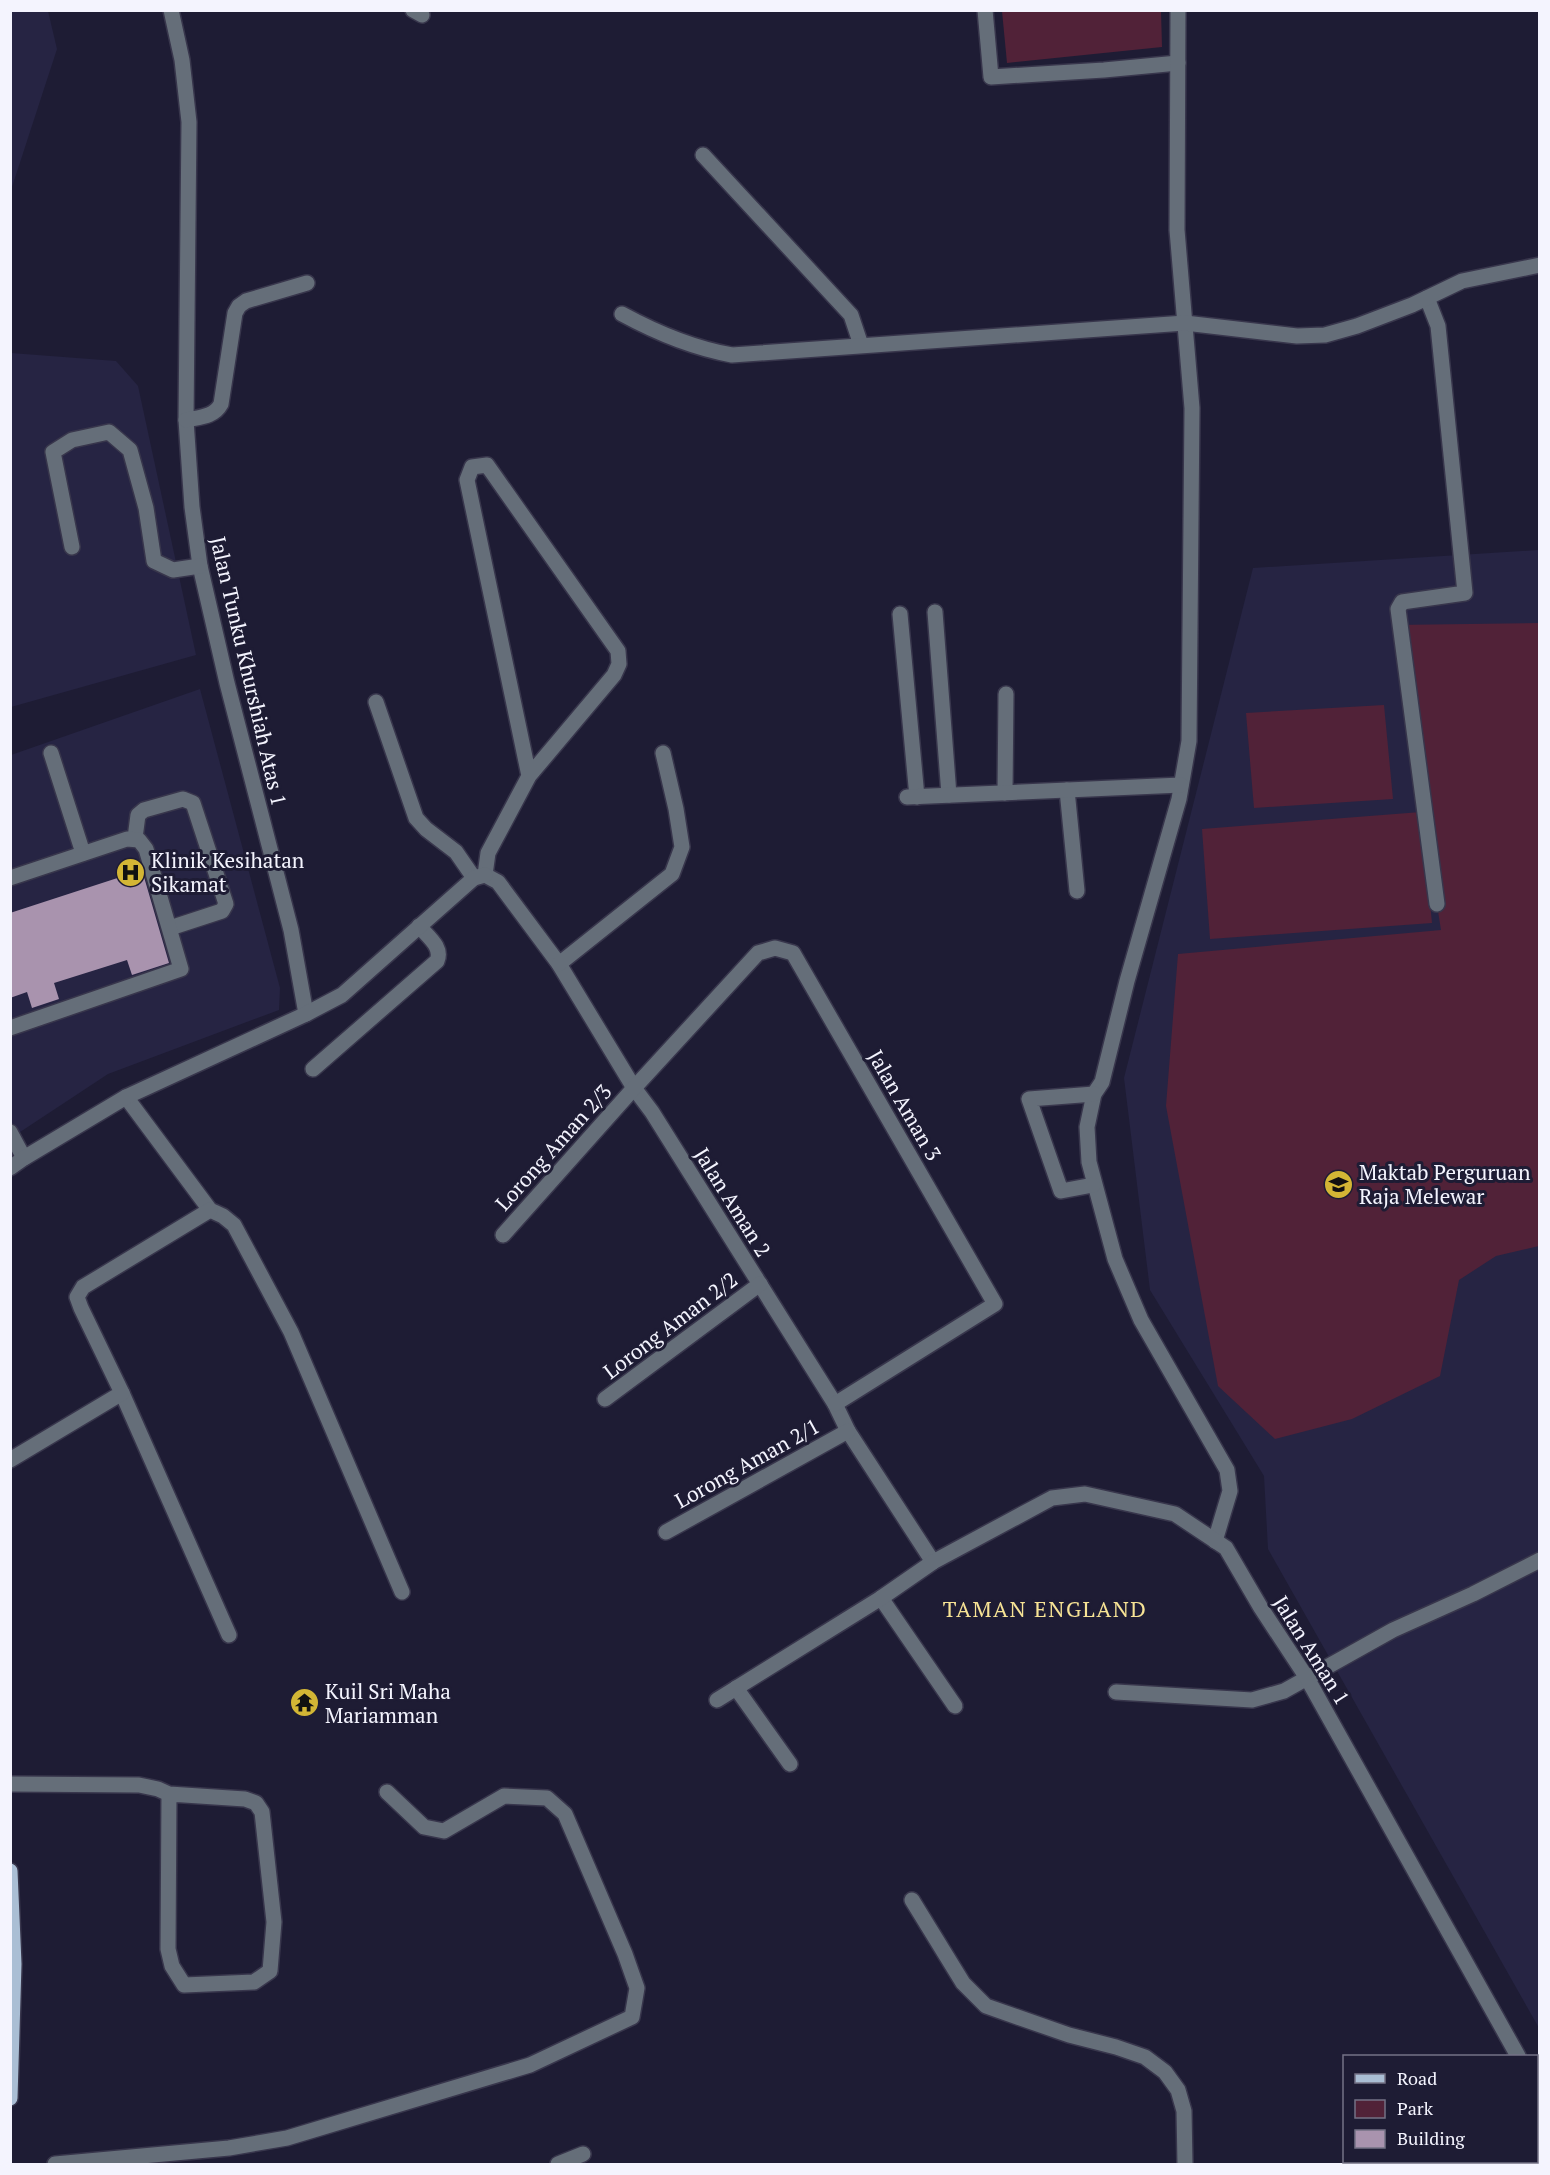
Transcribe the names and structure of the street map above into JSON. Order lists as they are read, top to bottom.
{
  "streets": {
    "street": [
      "Jalan Tunku Khurshiah Atas 1",
      "Jalan Aman 3",
      "Lorong Aman 2/3",
      "Jalan Aman 2",
      "Lorong Aman 2/2",
      "Lorong Aman 2/1",
      "Jalan Aman 1"
    ]
  },
  "crossings": [
    ["Jalan Aman 3", "Lorong Aman 2/3"],
    ["Jalan Aman 3", "Jalan Aman 2"],
    ["Lorong Aman 2/3", "Jalan Aman 2"],
    ["Jalan Aman 2", "Lorong Aman 2/2"],
    ["Jalan Aman 2", "Lorong Aman 2/1"],
    ["Jalan Aman 2", "Jalan Aman 1"]
  ],
  "districts": ["TAMAN ENGLAND"],
  "places": {
    "hospital": ["Klinik Kesihatan Sikamat"],
    "school or university": ["Maktab Perguruan Raja Melewar"],
    "temple": ["Kuil Sri Maha Mariamman"]
  },
  "legend": ["Road", "Park", "Building"]
}
